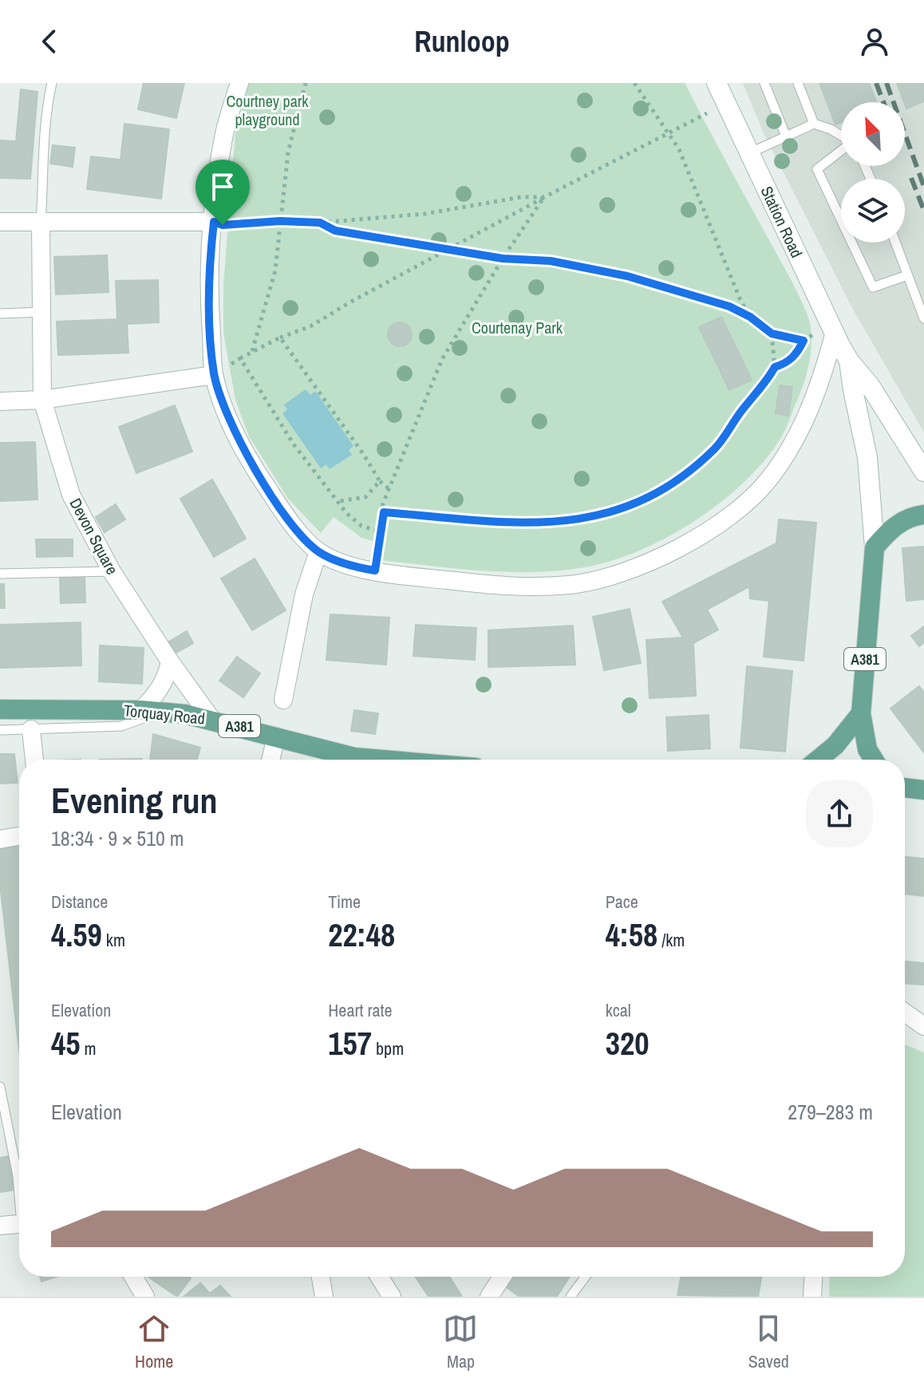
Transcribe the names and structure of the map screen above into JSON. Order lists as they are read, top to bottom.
{
  "streets": {
    "main road": ["Station Road", "A381", "Torquay Road"],
    "street": ["Devon Square"]
  },
  "crossings": [
    ["Station Road", "A381"],
    ["Devon Square", "Torquay Road"]
  ],
  "parks": ["Courtney park playground", "Courtenay Park"],
  "north": "top left",
  "page": {
    "header": "Runloop",
    "heading": ["Evening run", "18:34 · 9 × 510 m"],
    "stats": [
      ["Distance", "4.59 km"],
      ["Time", "22:48"],
      ["Pace", "4:58 /km"],
      ["Elevation", "45 m"],
      ["Heart rate", "157 bpm"],
      ["kcal", "320"]
    ],
    "chart": ["Elevation", "279–283 m"],
    "tabs": ["Home", "Map", "Saved"]
  }
}
